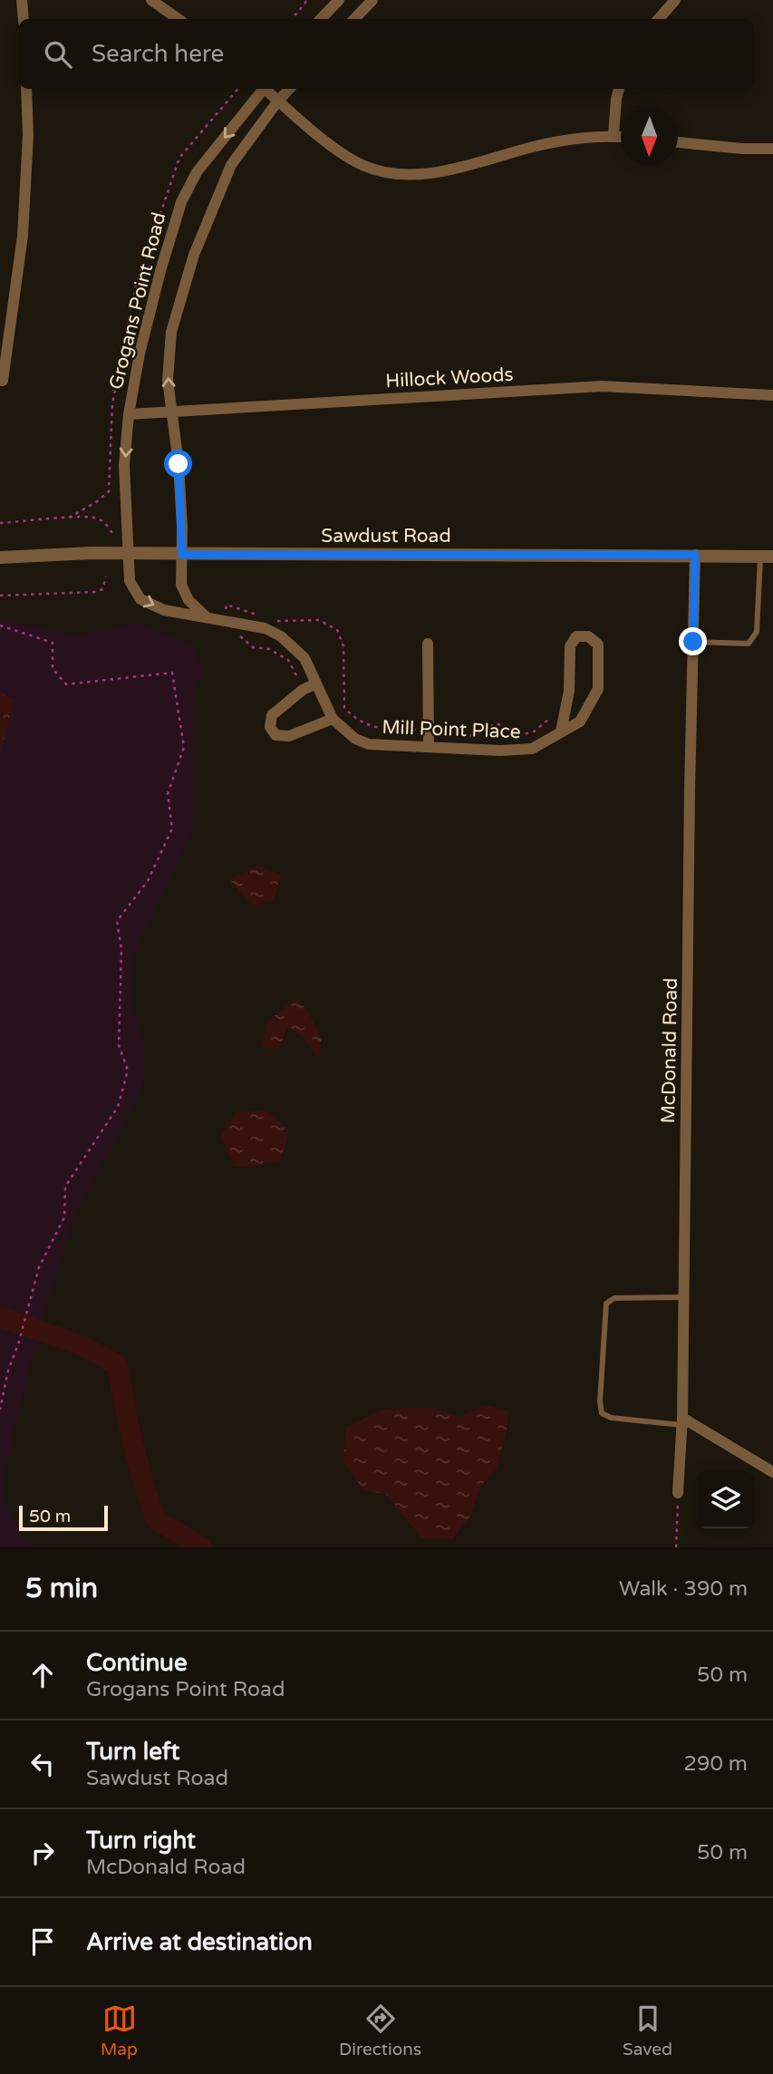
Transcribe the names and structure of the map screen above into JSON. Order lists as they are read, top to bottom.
{
  "streets": {
    "street": [
      "Grogans Point Road",
      "Hillock Woods",
      "Sawdust Road",
      "Mill Point Place",
      "McDonald Road"
    ]
  },
  "crossings": [
    ["Grogans Point Road", "Hillock Woods"],
    ["Grogans Point Road", "Sawdust Road"],
    ["Grogans Point Road", "Mill Point Place"],
    ["Sawdust Road", "Mill Point Place"],
    ["Sawdust Road", "McDonald Road"]
  ],
  "scale_bar": "50 m",
  "north": "bottom",
  "page": {
    "search": "Search here",
    "scale": "50 m",
    "heading": ["5 min", "Walk · 390 m"],
    "list": [
      ["Continue", "Grogans Point Road", "50 m"],
      ["Turn left", "Sawdust Road", "290 m"],
      ["Turn right", "McDonald Road", "50 m"],
      "Arrive at destination"
    ],
    "nav": ["Map", "Directions", "Saved"]
  }
}
